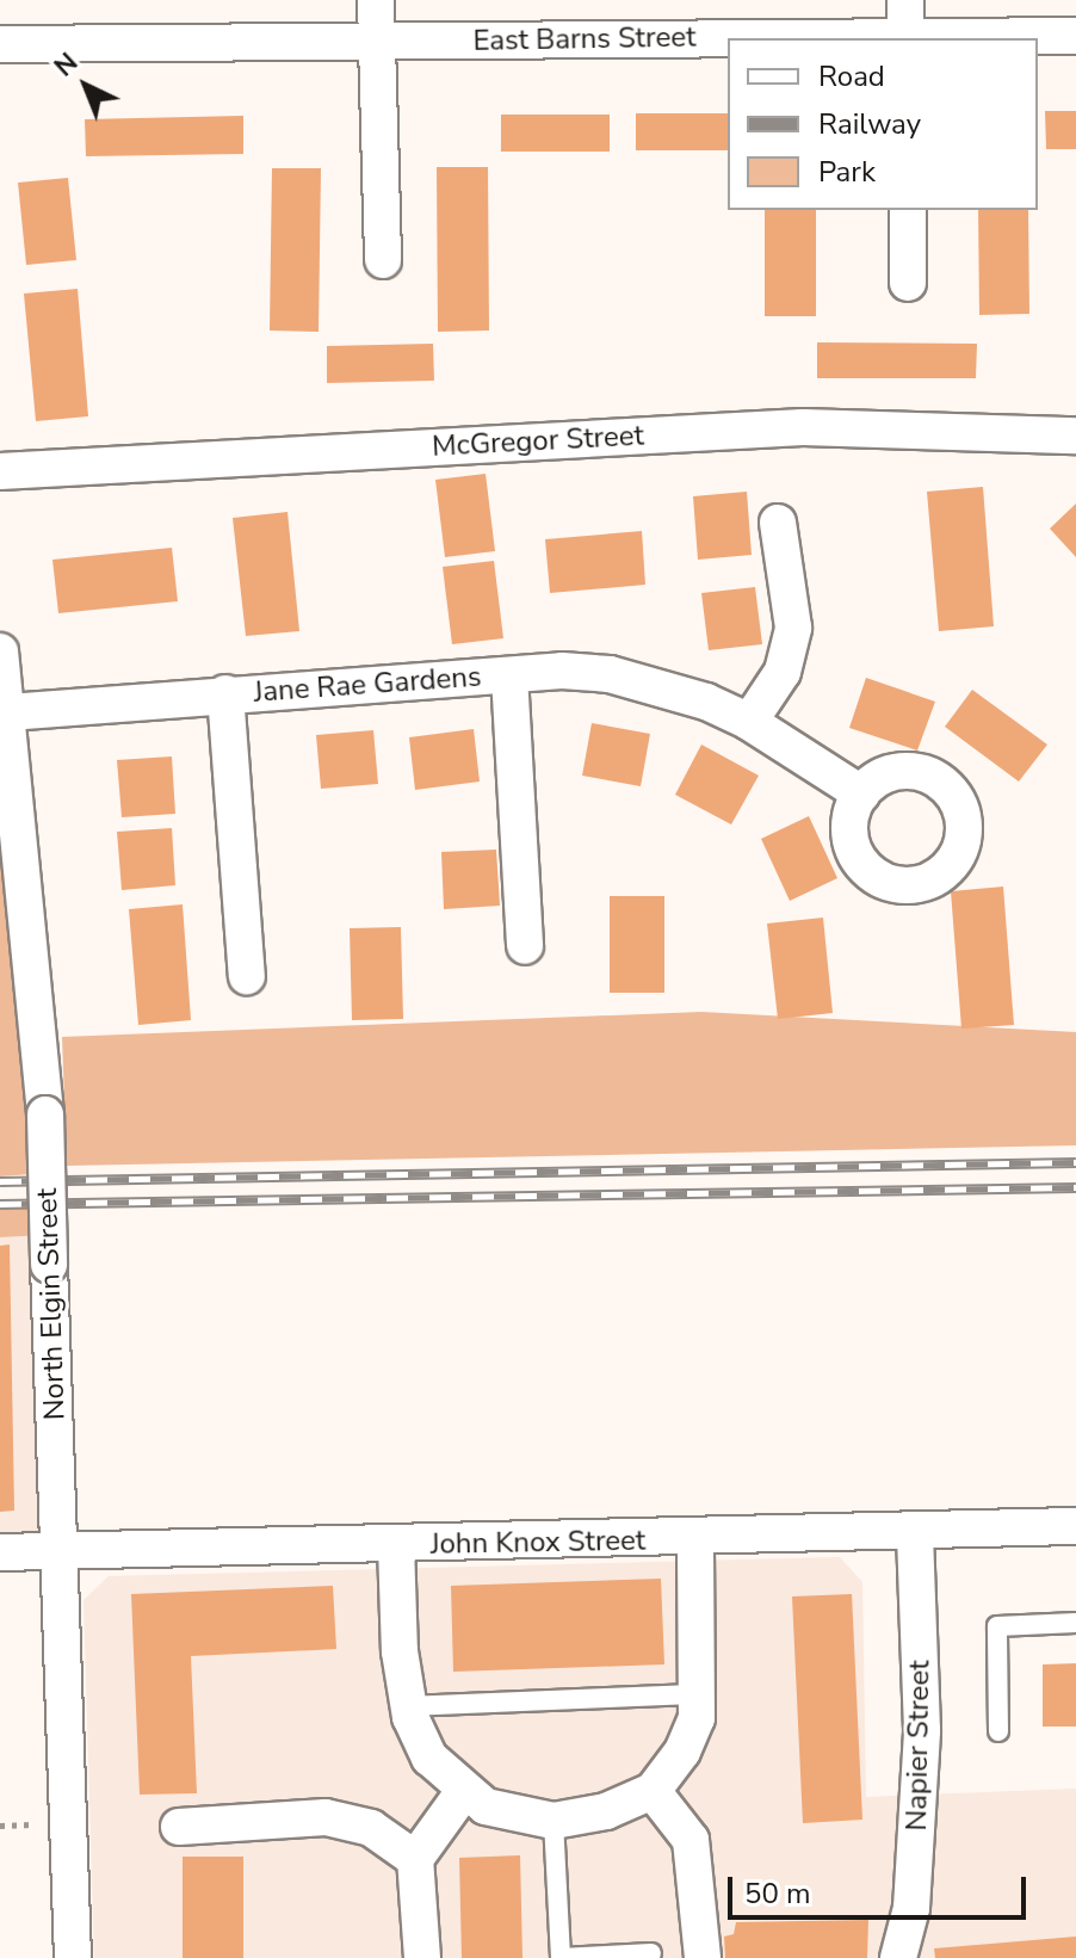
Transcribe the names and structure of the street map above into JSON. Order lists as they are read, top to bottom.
{
  "streets": {
    "street": [
      "East Barns Street",
      "McGregor Street",
      "Jane Rae Gardens",
      "North Elgin Street",
      "John Knox Street",
      "Napier Street"
    ]
  },
  "crossings": [
    ["Jane Rae Gardens", "North Elgin Street"],
    ["North Elgin Street", "John Knox Street"],
    ["John Knox Street", "Napier Street"]
  ],
  "legend": ["Road", "Railway", "Park"],
  "scale_bar": "50 m",
  "north": "top left"
}
